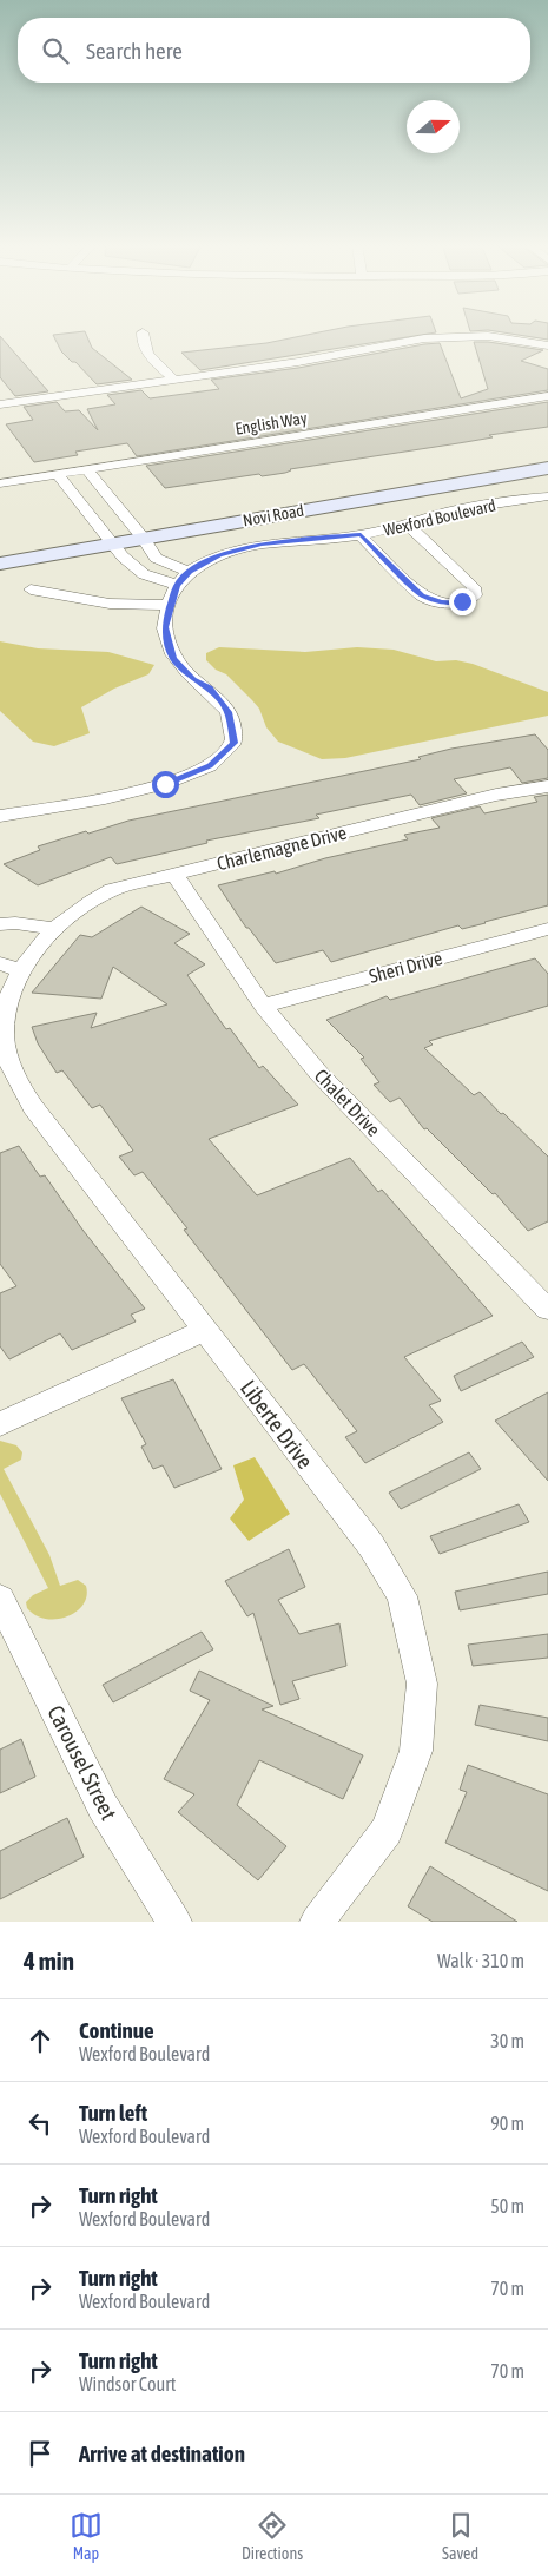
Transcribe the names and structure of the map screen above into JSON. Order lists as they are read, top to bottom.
{
  "streets": {
    "main road": ["Novi Road"],
    "street": [
      "English Way",
      "Wexford Boulevard",
      "Charlemagne Drive",
      "Sheri Drive",
      "Chalet Drive",
      "Liberte Drive",
      "Carousel Street"
    ]
  },
  "crossings": [
    ["Charlemagne Drive", "Chalet Drive"],
    ["Charlemagne Drive", "Liberte Drive"],
    ["Sheri Drive", "Chalet Drive"]
  ],
  "north": "right",
  "page": {
    "search": "Search here",
    "heading": ["4 min", "Walk · 310 m"],
    "list": [
      ["Continue", "Wexford Boulevard", "30 m"],
      ["Turn left", "Wexford Boulevard", "90 m"],
      ["Turn right", "Wexford Boulevard", "50 m"],
      ["Turn right", "Wexford Boulevard", "70 m"],
      ["Turn right", "Windsor Court", "70 m"],
      "Arrive at destination"
    ],
    "nav": ["Map", "Directions", "Saved"]
  }
}
